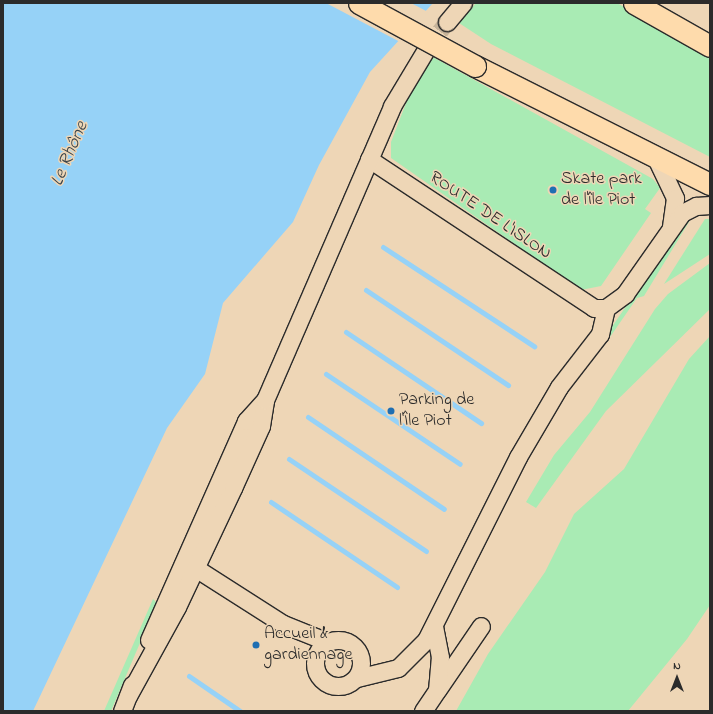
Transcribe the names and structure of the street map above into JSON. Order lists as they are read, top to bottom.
{
  "streets": {
    "street": ["ROUTE DE L'ISLON"]
  },
  "water": ["Le Rhône"],
  "places": ["Skate park de l'île Piot", "Parking de l'Île Piot", "Accueil & gardiennage"],
  "north": "top"
}
